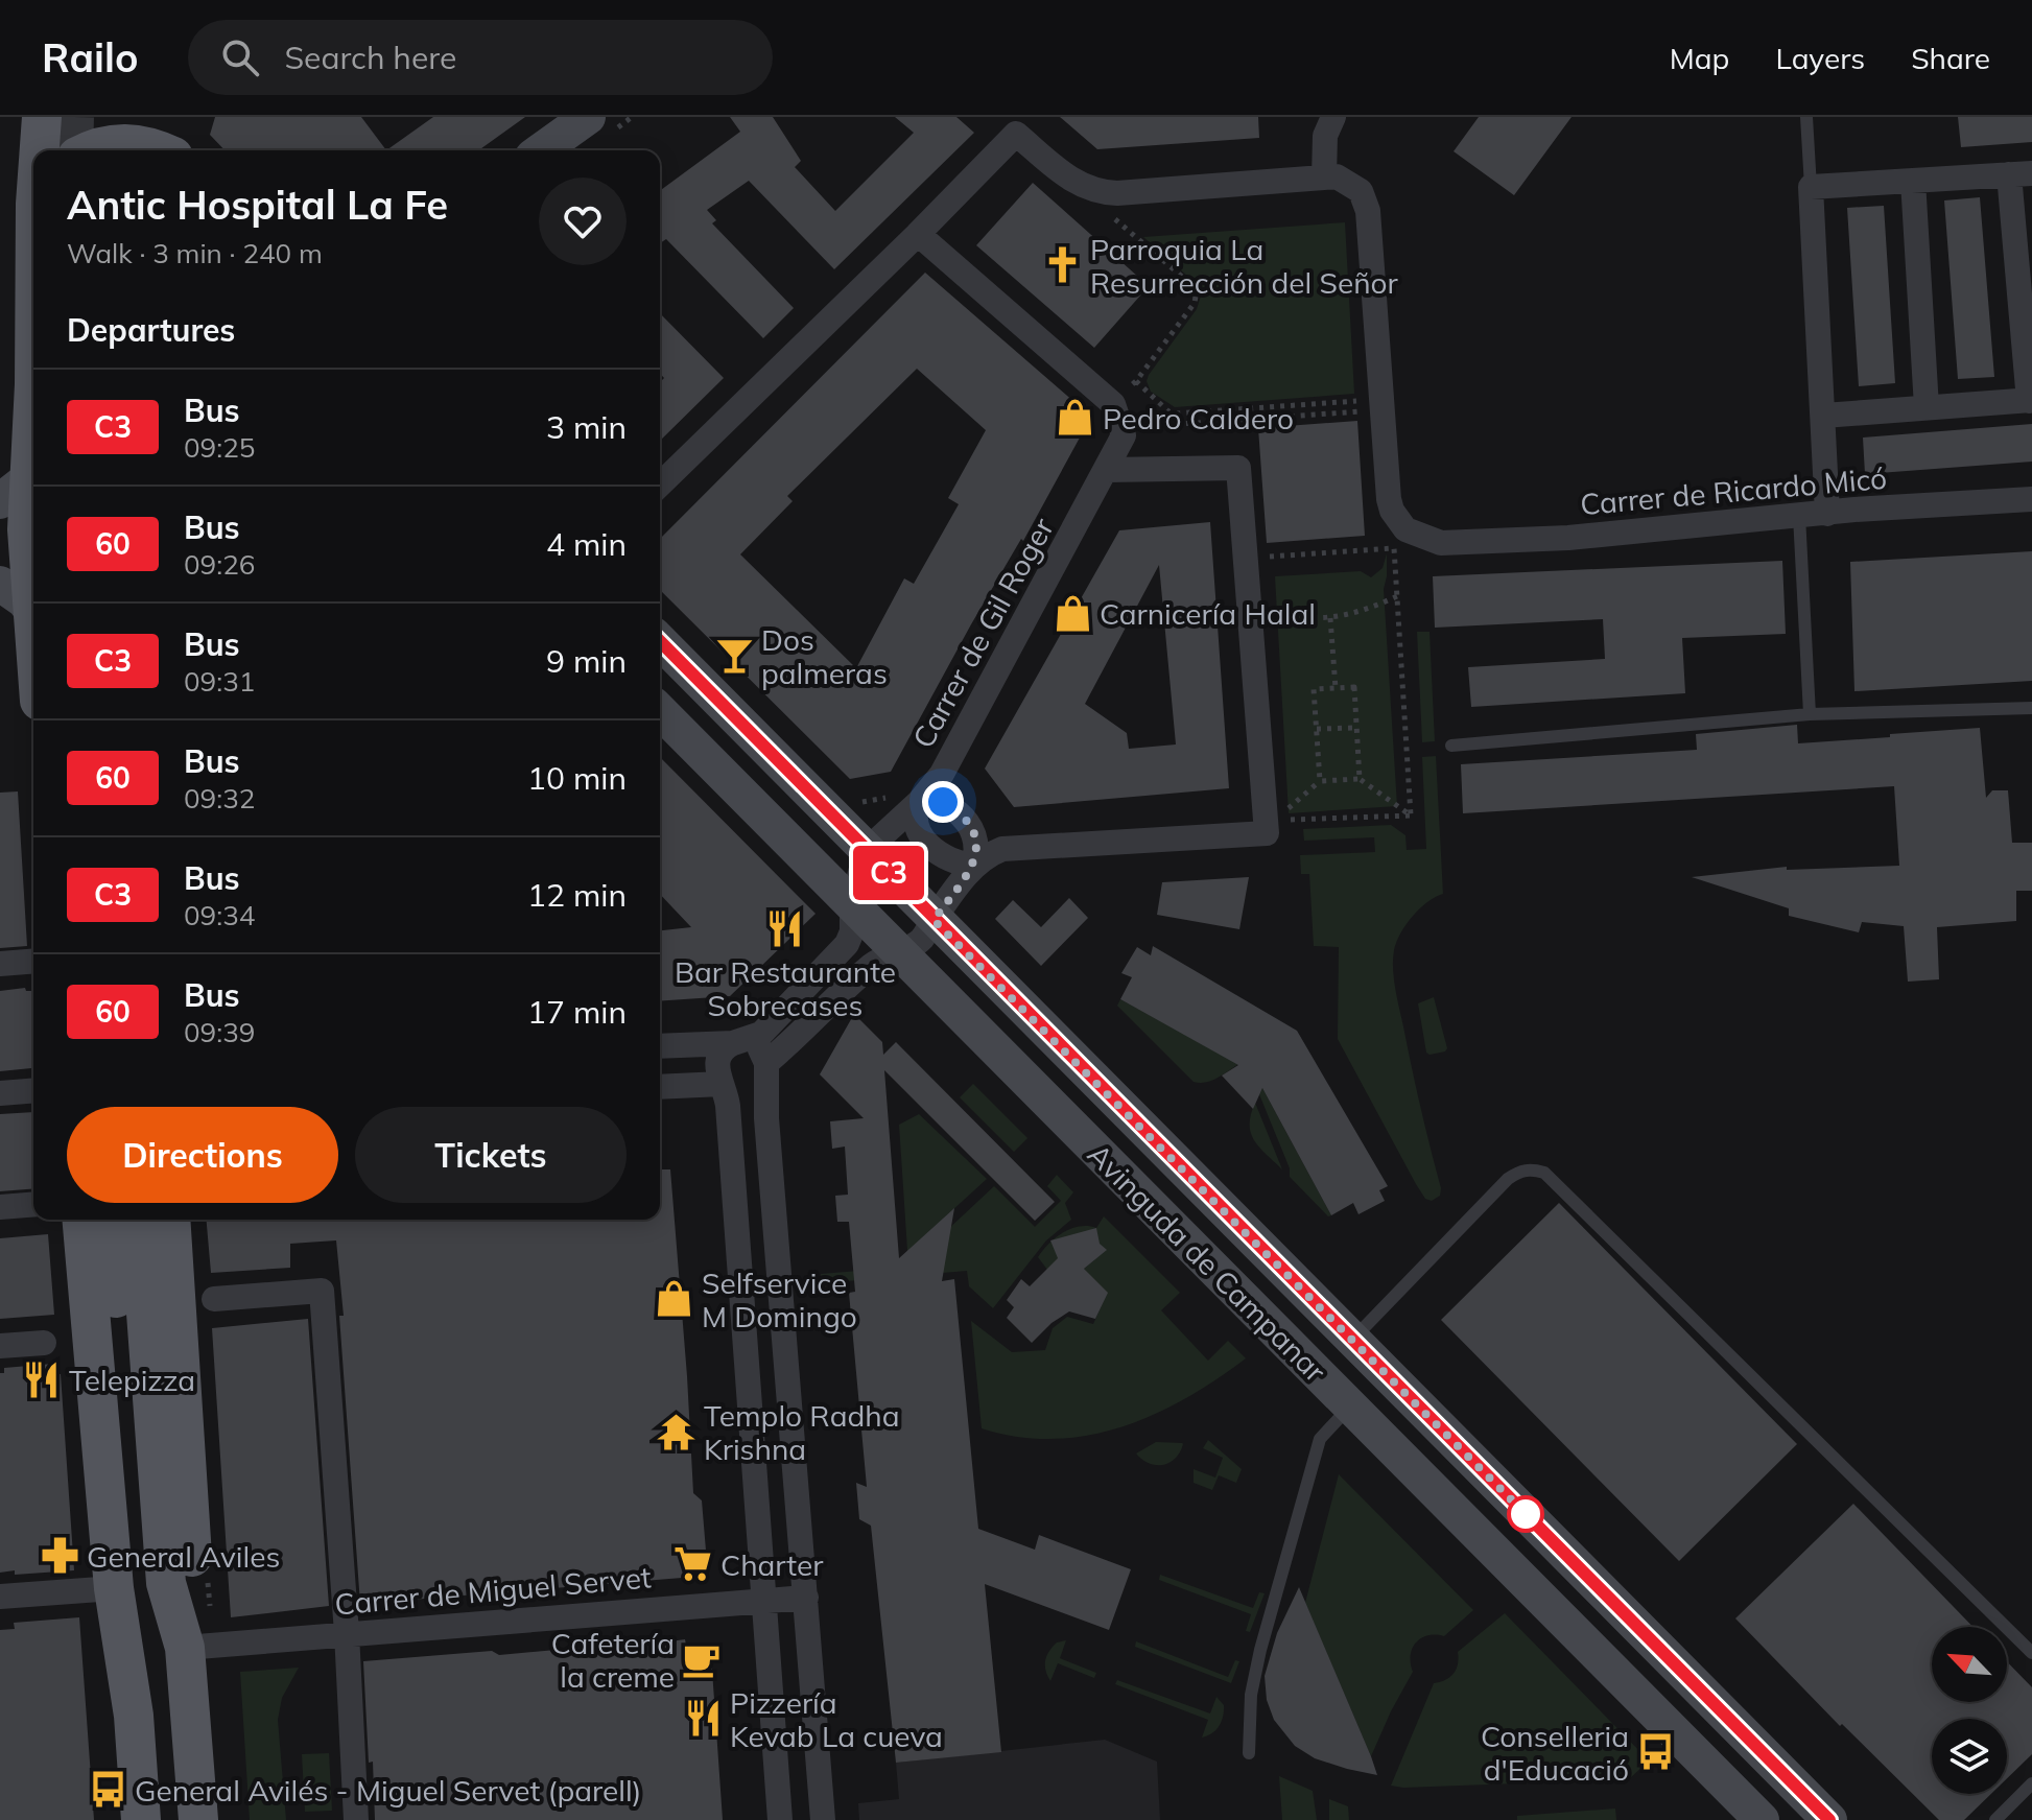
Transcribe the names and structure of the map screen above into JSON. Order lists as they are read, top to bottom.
{
  "streets": {
    "main road": ["Avinguda de Campanar"],
    "street": ["Carrer de Ricardo Micó", "Carrer de Gil Roger", "Carrer de Miguel Servet"]
  },
  "crossings": [
    ["Carrer de Gil Roger", "Avinguda de Campanar"]
  ],
  "places": {
    "church": ["Parroquia La Resurrección del Señor"],
    "shop": ["Pedro Caldero", "Carnicería Halal", "Selfservice M Domingo"],
    "bar": ["Dos palmeras"],
    "restaurant": ["Bar Restaurante Sobrecases", "Telepizza", "Pizzería Kevab La cueva"],
    "temple": ["Templo Radha Krishna"],
    "pharmacy": ["General Aviles"],
    "supermarket": ["Charter"],
    "cafe": ["Cafetería la creme"],
    "bus stop": ["Conselleria d'Educació", "General Avilés - Miguel Servet (parell)"]
  },
  "lines": ["bus line C3"],
  "north": "top left",
  "page": {
    "header": "Railo",
    "search": "Search here",
    "nav": ["Map", "Layers", "Share"],
    "on_map": "C3",
    "heading": [
      ["Antic Hospital La Fe", "Walk · 3 min · 240 m"],
      "Departures"
    ],
    "list": [
      {
        "mark": "C3",
        "name": "Bus",
        "note": "09:25",
        "value": "3 min"
      },
      {
        "mark": "60",
        "name": "Bus",
        "note": "09:26",
        "value": "4 min"
      },
      {
        "mark": "C3",
        "name": "Bus",
        "note": "09:31",
        "value": "9 min"
      },
      {
        "mark": "60",
        "name": "Bus",
        "note": "09:32",
        "value": "10 min"
      },
      {
        "mark": "C3",
        "name": "Bus",
        "note": "09:34",
        "value": "12 min"
      },
      {
        "mark": "60",
        "name": "Bus",
        "note": "09:39",
        "value": "17 min"
      }
    ],
    "buttons": ["Directions", "Tickets"]
  }
}
